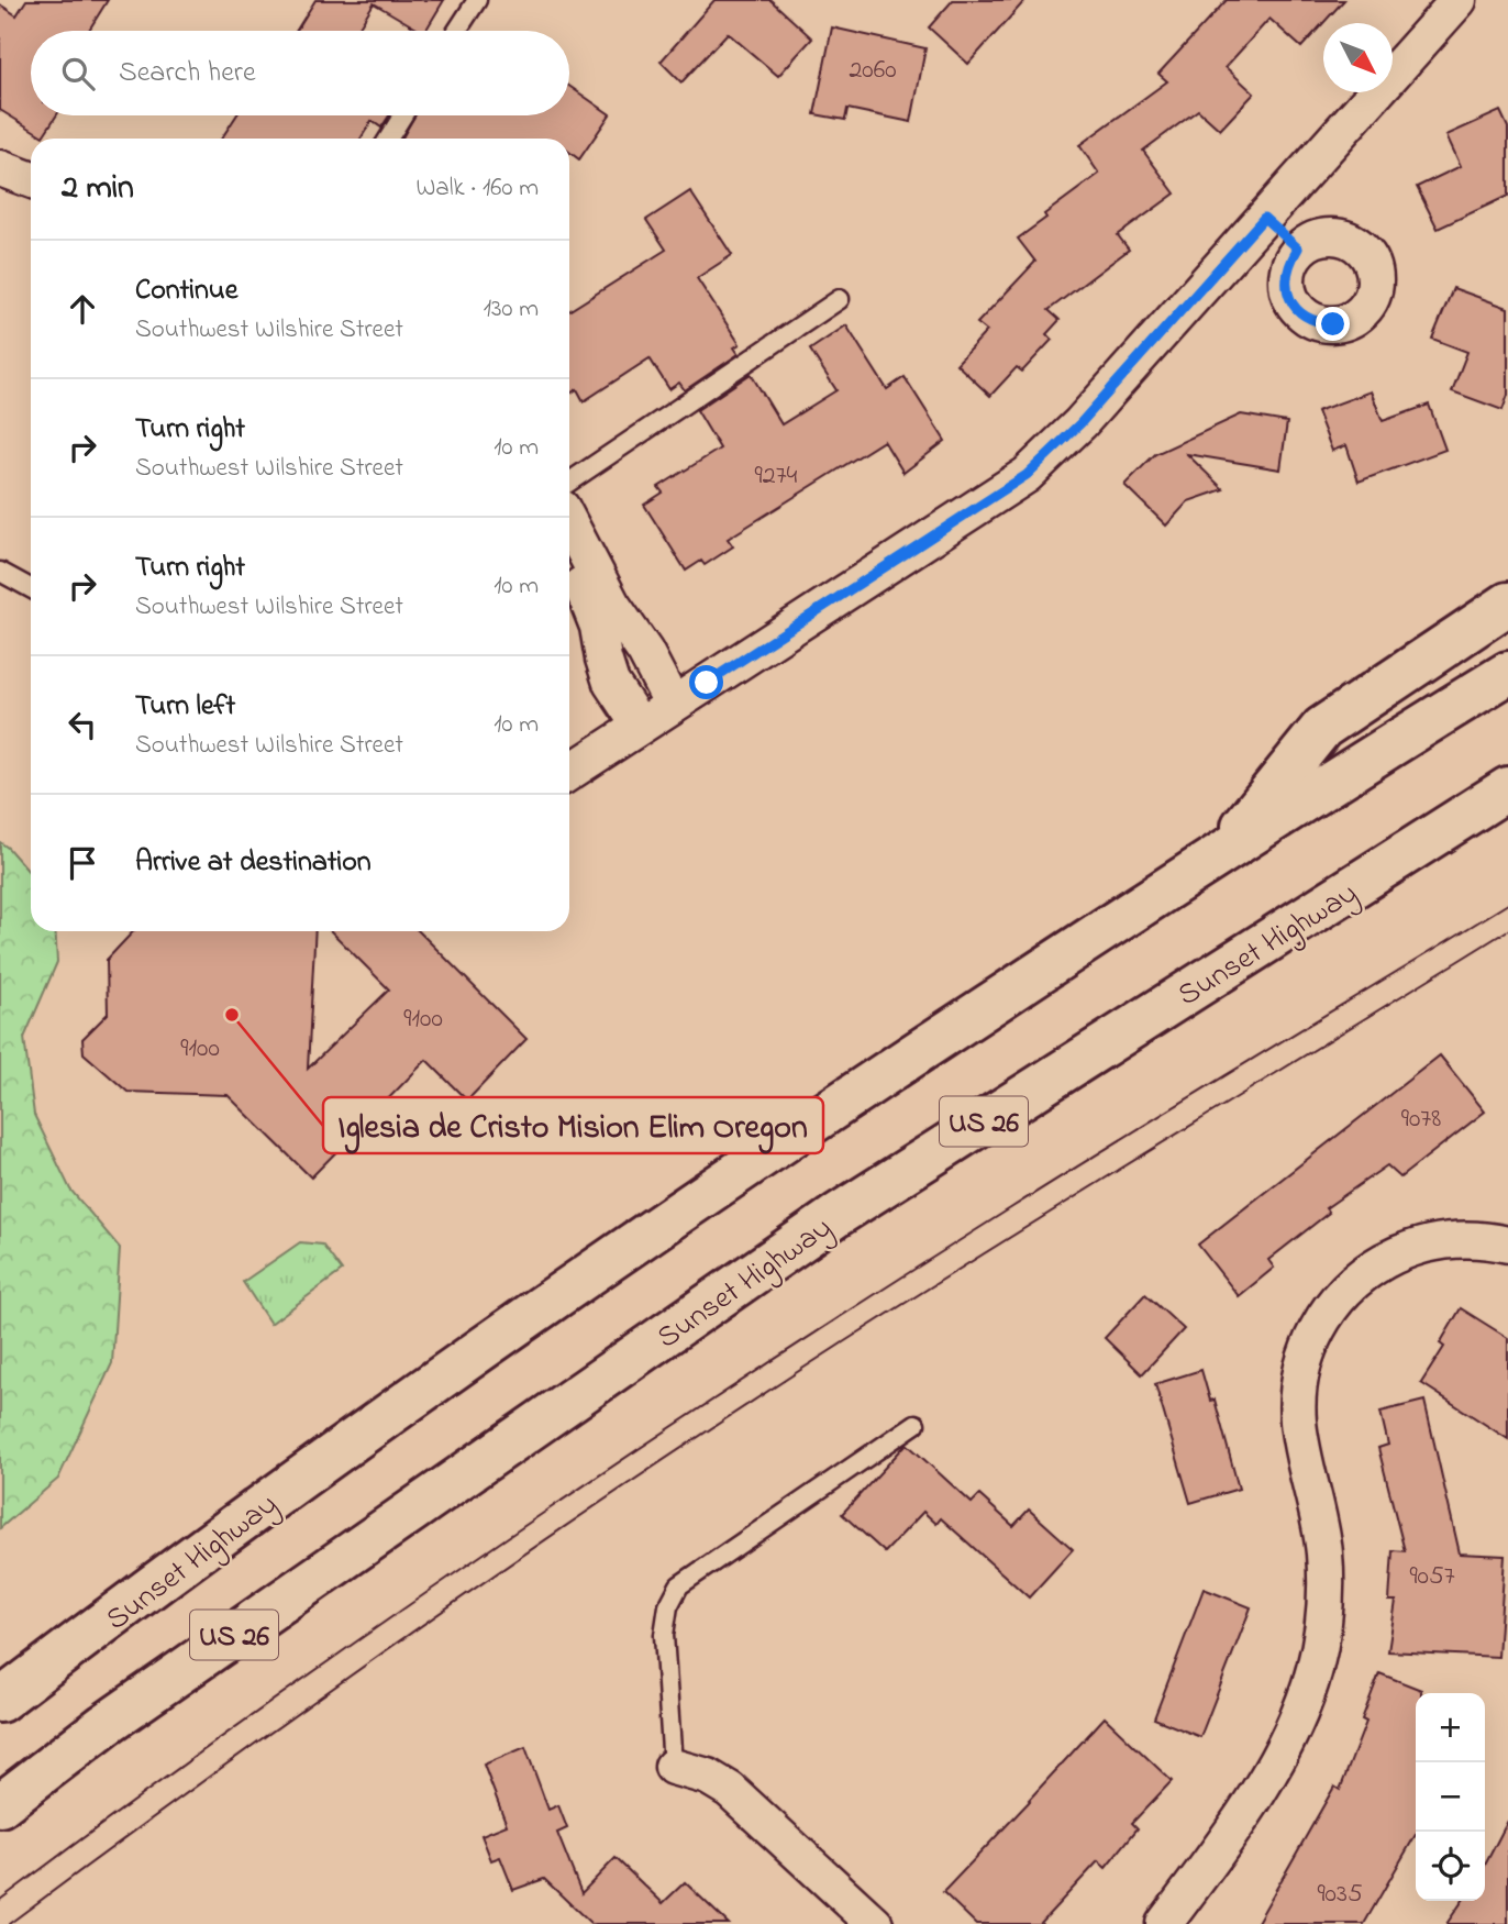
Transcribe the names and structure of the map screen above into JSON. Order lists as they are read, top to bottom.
{
  "streets": {
    "highway": ["Sunset Highway", "US 26"]
  },
  "crossings": [
    ["Sunset Highway", "US 26"]
  ],
  "places": ["Iglesia de Cristo Mision Elim Oregon"],
  "house_numbers": [
    "2060",
    "9274",
    "9100",
    "9100",
    "9078",
    "9057",
    "9035"
  ],
  "north": "bottom right",
  "page": {
    "search": "Search here",
    "heading": ["2 min", "Walk · 160 m"],
    "list": [
      ["Continue", "Southwest Wilshire Street", "130 m"],
      ["Turn right", "Southwest Wilshire Street", "10 m"],
      ["Turn right", "Southwest Wilshire Street", "10 m"],
      ["Turn left", "Southwest Wilshire Street", "10 m"],
      "Arrive at destination"
    ],
    "map_buttons": ["+", "−"]
  }
}
